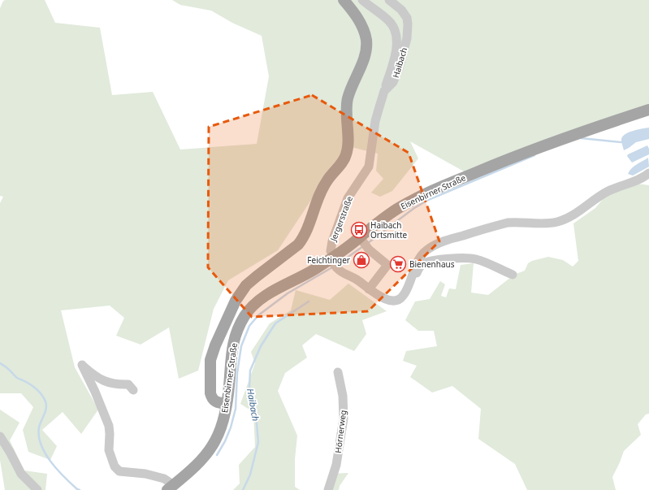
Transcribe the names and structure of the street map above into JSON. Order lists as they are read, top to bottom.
{
  "streets": {
    "main road": ["Eisenbirner Straße"],
    "street": ["Haibach", "Jergerstraße", "Hörnerweg"]
  },
  "crossings": [
    ["Haibach", "Jergerstraße"],
    ["Eisenbirner Straße", "Jergerstraße"]
  ],
  "water": ["Haibach"],
  "places": {
    "bus stop": ["Haibach Ortsmitte"],
    "shop": ["Feichtinger"],
    "supermarket": ["Bienenhaus"]
  }
}
